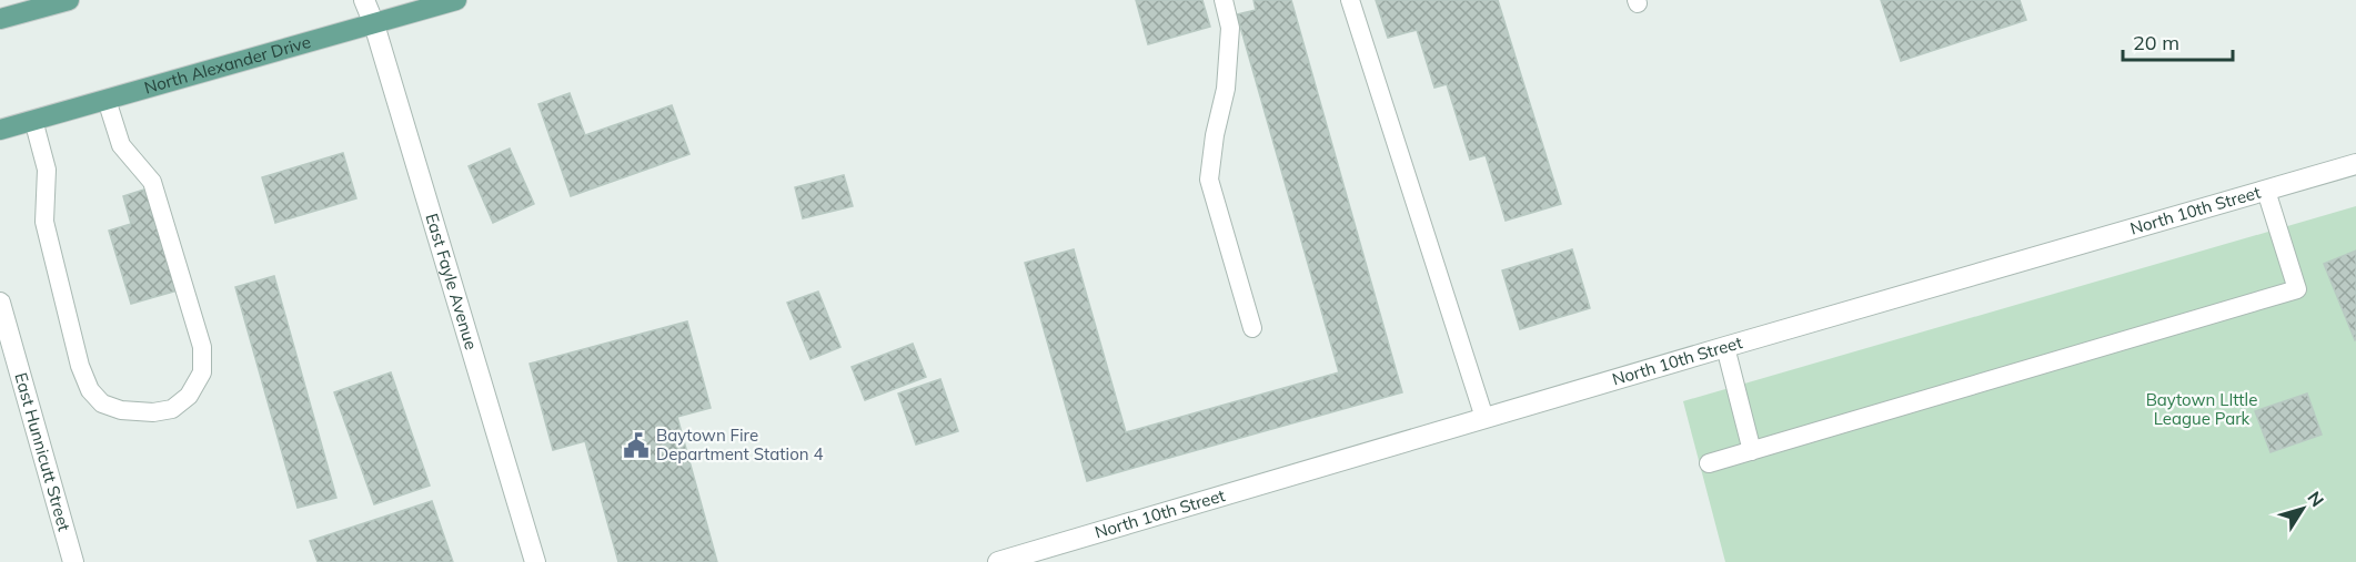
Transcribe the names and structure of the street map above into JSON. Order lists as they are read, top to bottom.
{
  "streets": {
    "main road": ["North Alexander Drive"],
    "street": ["North 10th Street", "East Fayle Avenue", "East Hunnicutt Street"]
  },
  "crossings": [
    ["North Alexander Drive", "East Fayle Avenue"]
  ],
  "parks": ["Baytown LIttle League Park"],
  "places": {
    "public building": ["Baytown Fire Department Station 4"]
  },
  "scale_bar": "20 m",
  "north": "top right"
}
